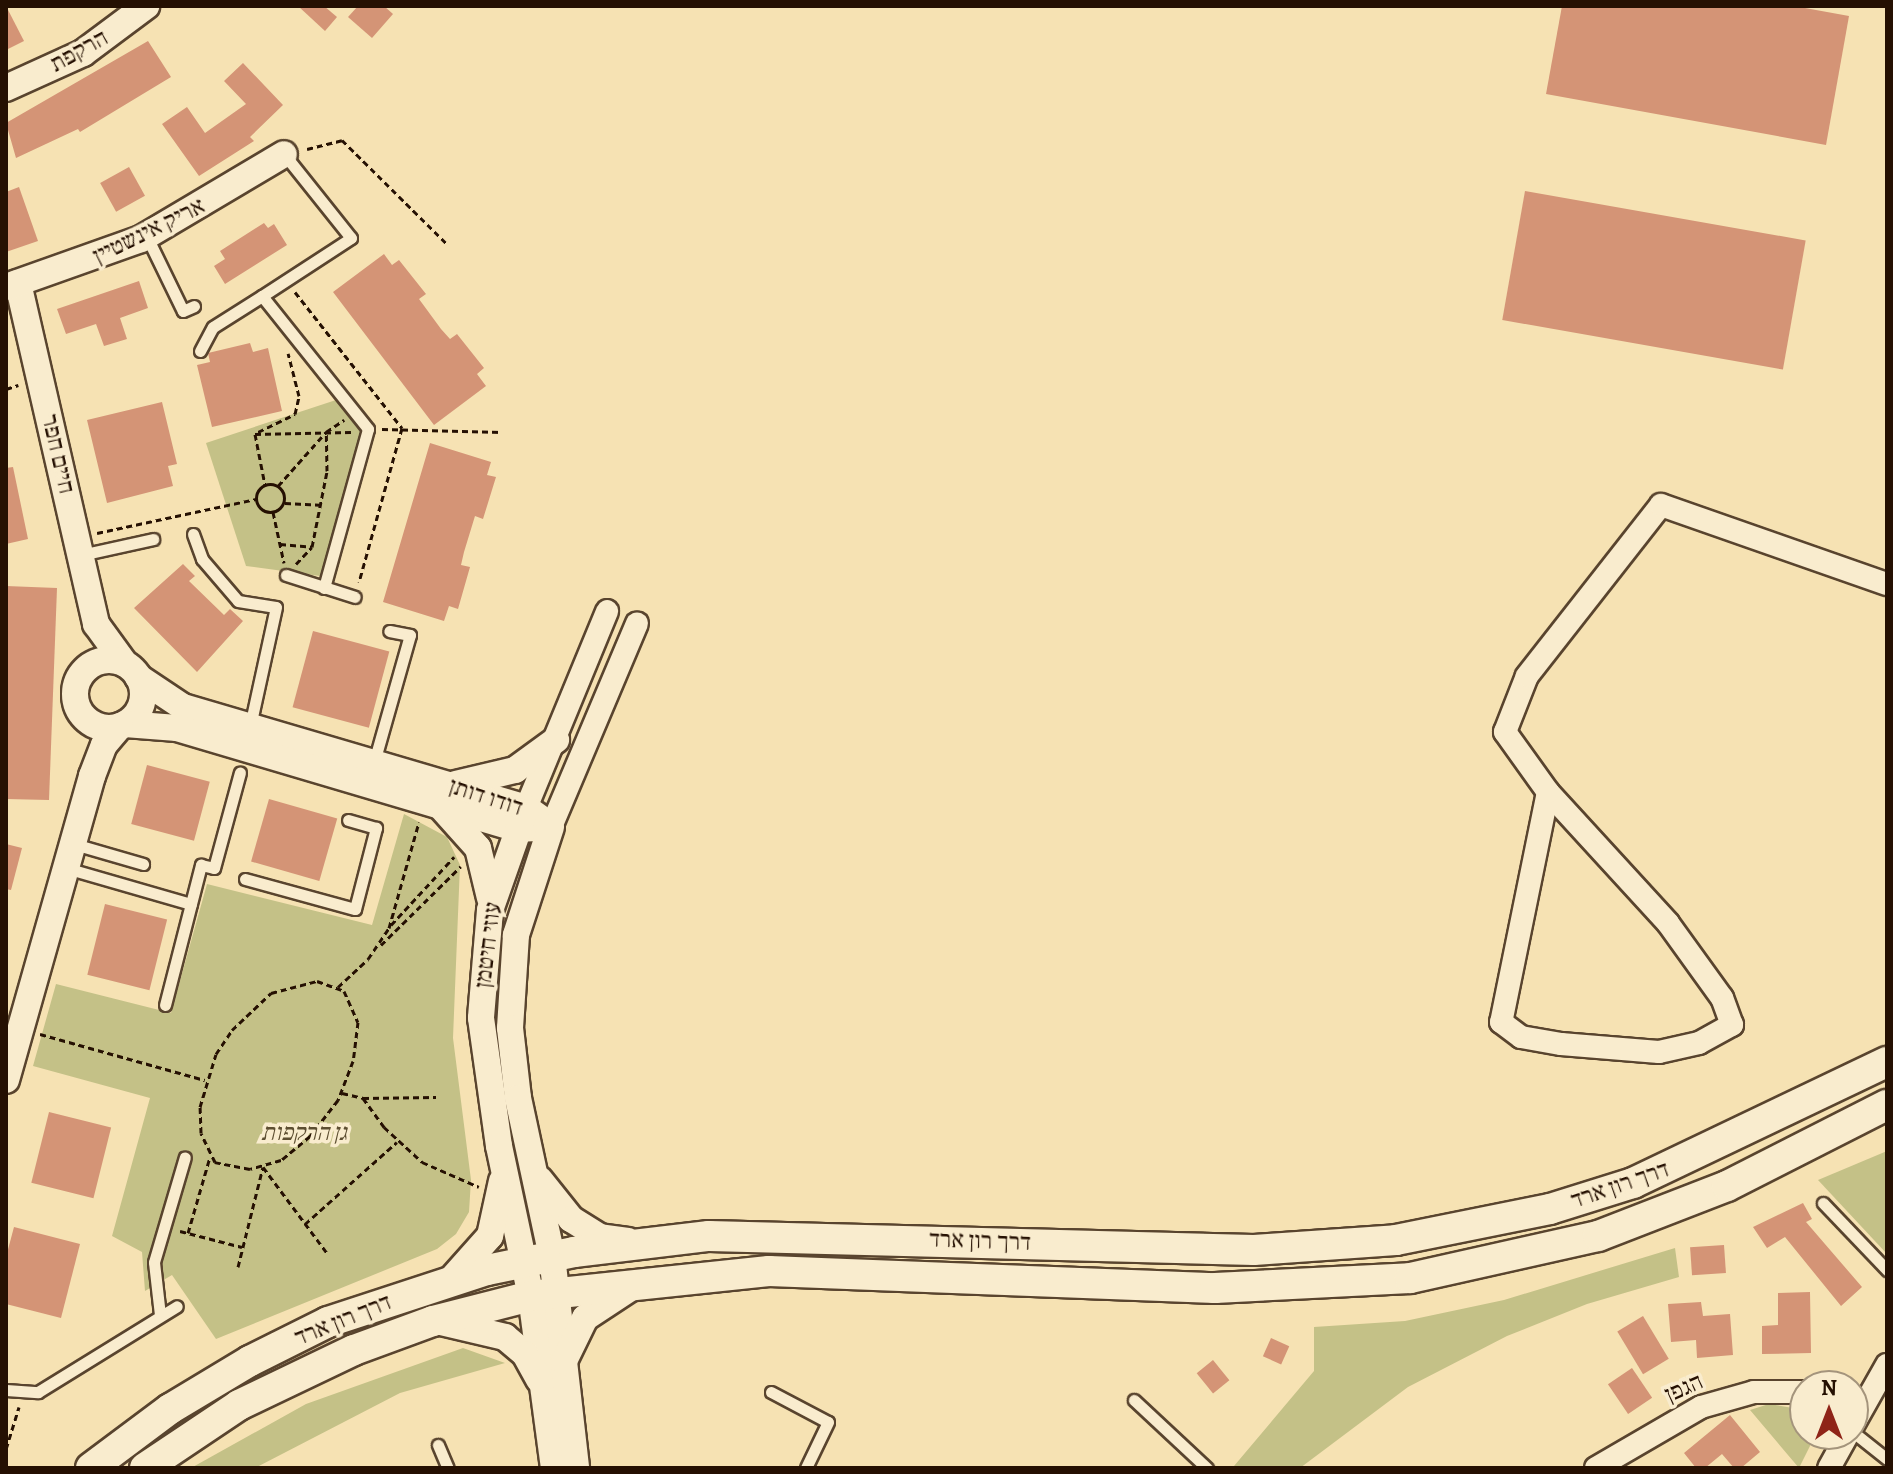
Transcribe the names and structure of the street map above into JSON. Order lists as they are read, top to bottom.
{
  "streets": {
    "main road": ["דרך רון ארד"],
    "street": [
      "הרקפת",
      "אריק אינשטיין",
      "חיים חפר",
      "דודו דותן",
      "עוזי חיטמן",
      "הגפן"
    ]
  },
  "crossings": [
    ["אריק אינשטיין", "חיים חפר"],
    ["חיים חפר", "דודו דותן"],
    ["דודו דותן", "עוזי חיטמן"],
    ["עוזי חיטמן", "דרך רון ארד"]
  ],
  "parks": ["גן הרקפות"],
  "north": "top"
}
